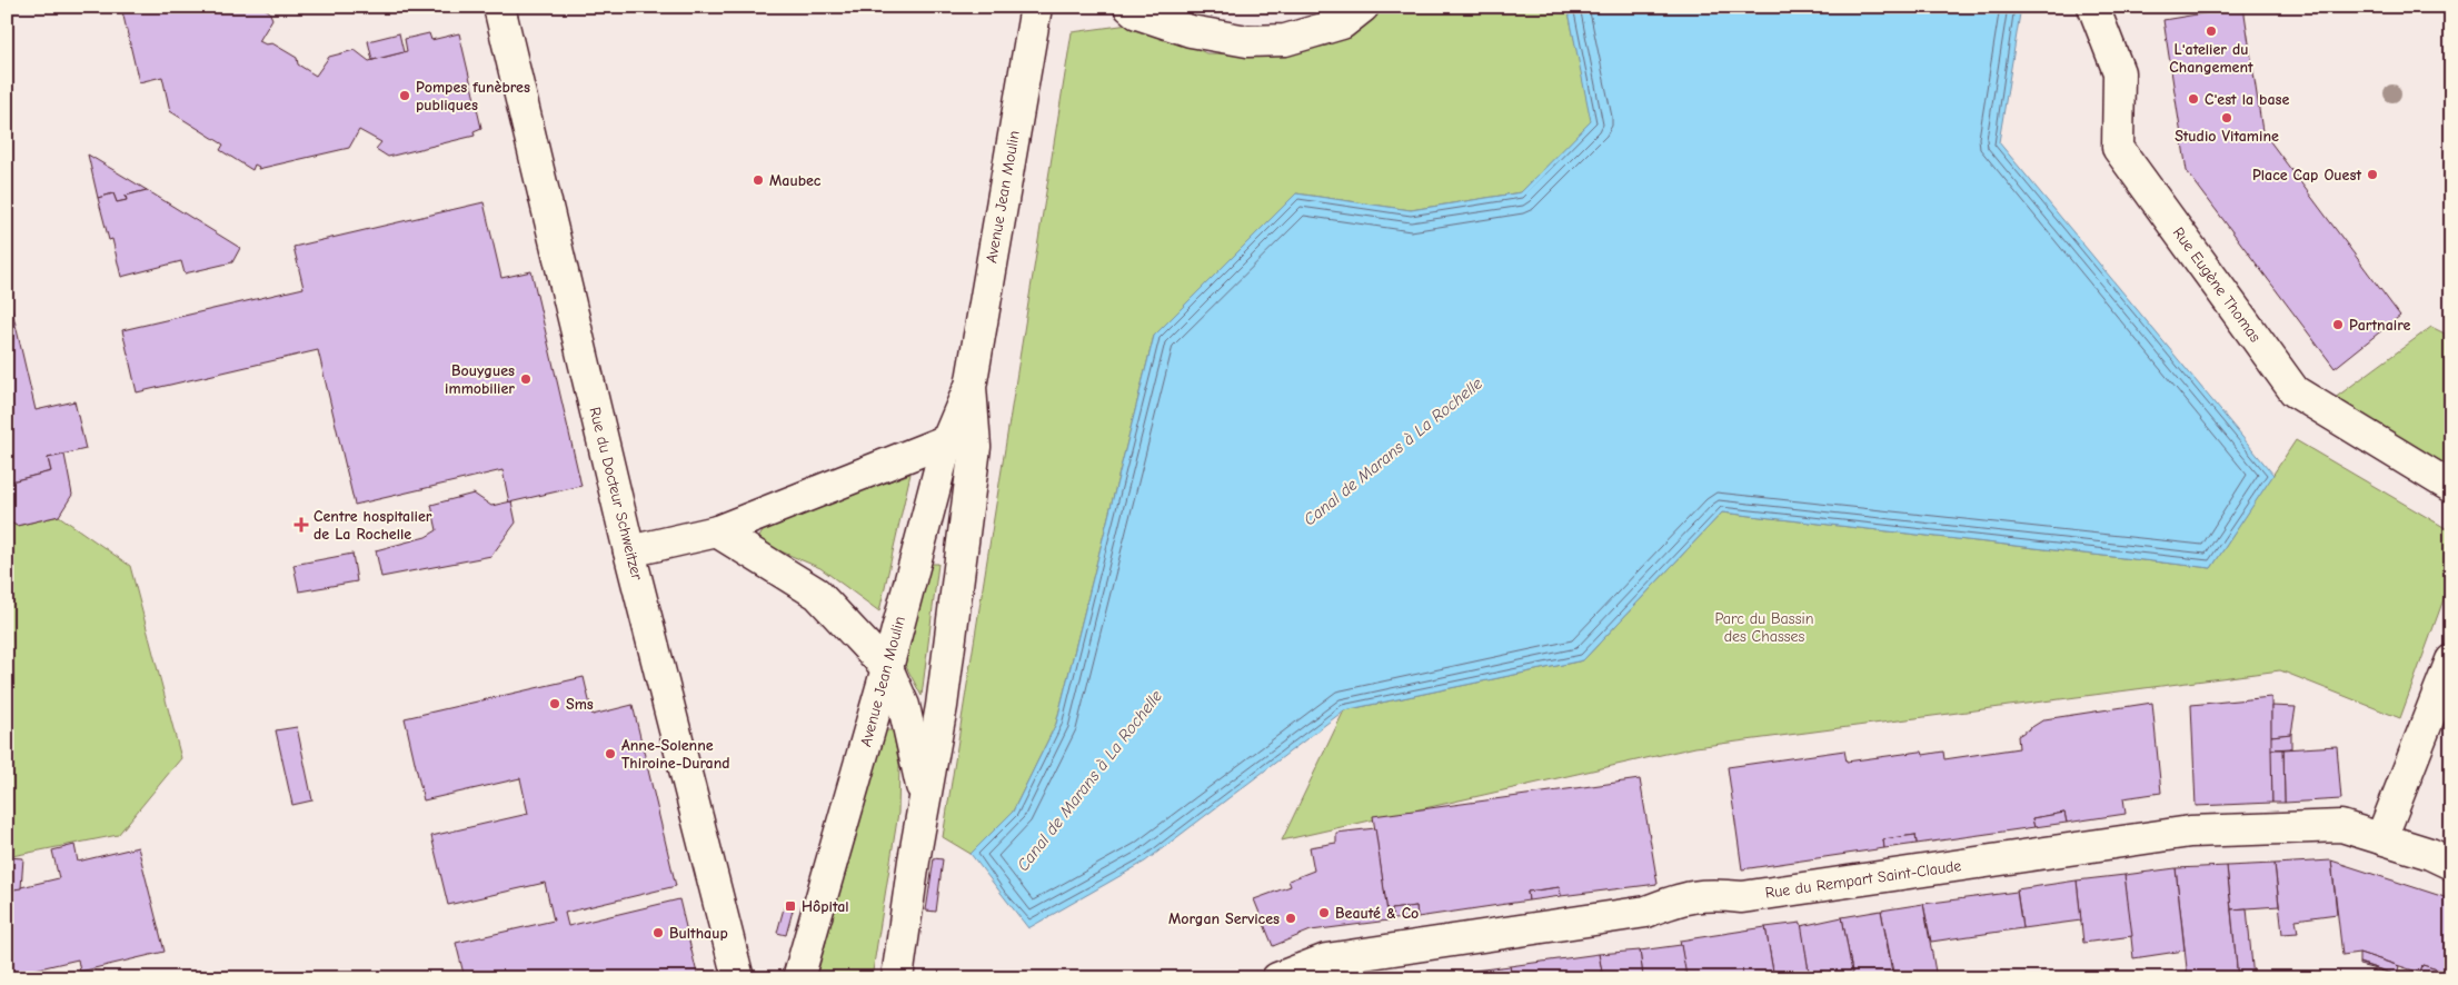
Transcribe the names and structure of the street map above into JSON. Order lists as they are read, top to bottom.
{
  "streets": {
    "main road": [
      "Avenue Jean Moulin",
      "Rue Eugène Thomas",
      "Rue du Docteur Schweitzer",
      "Rue du Rempart Saint-Claude"
    ]
  },
  "water": ["Canal de Marans à La Rochelle"],
  "parks": ["Parc du Bassin des Chasses"],
  "places": {
    "other": [
      "L'atelier du Changement",
      "Pompes funèbres publiques",
      "C'est la base",
      "Studio Vitamine",
      "Place Cap Ouest",
      "Maubec",
      "Partnaire",
      "Bouygues immobilier",
      "Sms",
      "Anne-Solenne Thiroine-Durand",
      "Beauté & Co",
      "Morgan Services",
      "Bulthaup"
    ],
    "health": ["Centre hospitalier de La Rochelle"],
    "transit": ["Hôpital"]
  }
}
